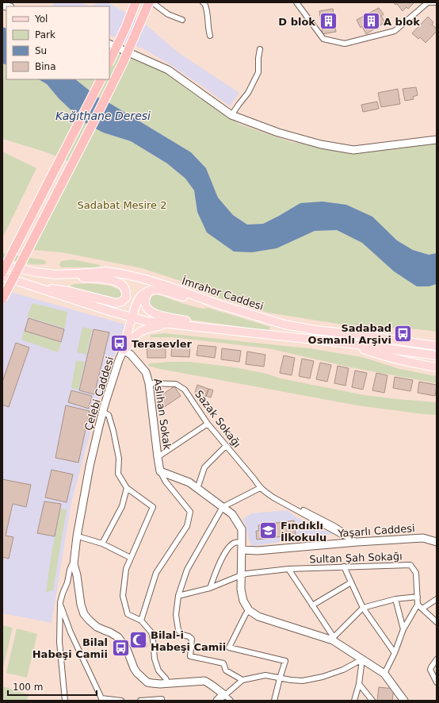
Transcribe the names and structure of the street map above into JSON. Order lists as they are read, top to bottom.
{
  "streets": {
    "main road": ["İmrahor Caddesi"],
    "street": [
      "Çelebi Caddesi",
      "Aslıhan Sokak",
      "Sazak Sokağı",
      "Yaşarlı Caddesi",
      "Sultan Şah Sokağı"
    ]
  },
  "crossings": [
    ["Çelebi Caddesi", "Aslıhan Sokak"],
    ["Aslıhan Sokak", "Sazak Sokağı"],
    ["Sazak Sokağı", "Yaşarlı Caddesi"]
  ],
  "water": ["Kağıthane Deresi"],
  "parks": ["Sadabat Mesire 2"],
  "places": {
    "building": ["D blok", "A blok"],
    "bus stop": ["Sadabad Osmanlı Arşivi", "Terasevler", "Bilal Habeşi Camii"],
    "school or university": ["Fındıklı İlkokulu"],
    "mosque": ["Bilal-i Habeşi Camii"]
  },
  "legend": [
    "Yol",
    "Park",
    "Su",
    "Bina"
  ],
  "scale_bar": "100 m"
}
